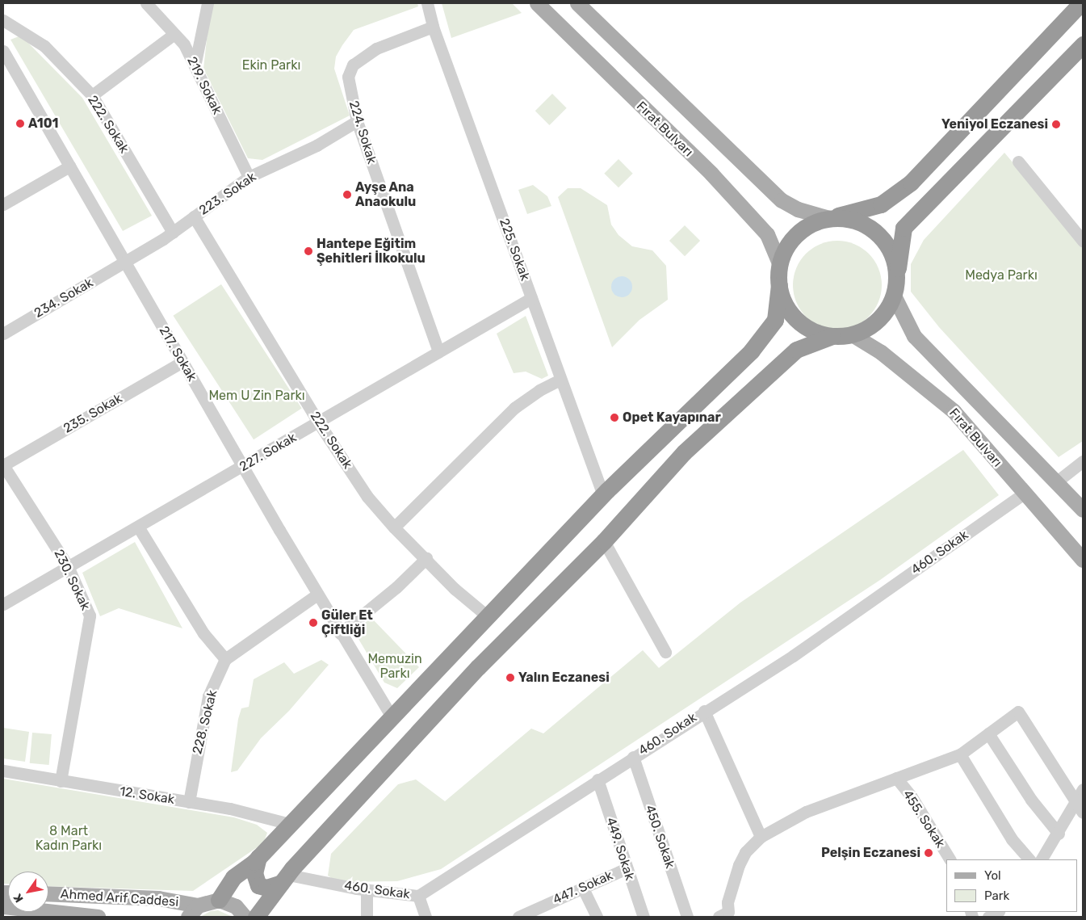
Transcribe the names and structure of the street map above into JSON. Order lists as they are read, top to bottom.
{
  "streets": {
    "main road": ["Fırat Bulvarı", "Ahmed Arif Caddesi"],
    "street": [
      "219. Sokak",
      "222. Sokak",
      "224. Sokak",
      "223. Sokak",
      "225. Sokak",
      "234. Sokak",
      "217. Sokak",
      "235. Sokak",
      "227. Sokak",
      "460. Sokak",
      "230. Sokak",
      "228. Sokak",
      "12. Sokak",
      "455. Sokak",
      "450. Sokak",
      "449. Sokak",
      "447. Sokak"
    ]
  },
  "crossings": [
    ["219. Sokak", "223. Sokak"],
    ["222. Sokak", "223. Sokak"],
    ["222. Sokak", "227. Sokak"],
    ["Fırat Bulvarı", "460. Sokak"],
    ["224. Sokak", "223. Sokak"],
    ["224. Sokak", "225. Sokak"],
    ["224. Sokak", "227. Sokak"],
    ["223. Sokak", "234. Sokak"],
    ["223. Sokak", "217. Sokak"],
    ["225. Sokak", "227. Sokak"],
    ["234. Sokak", "217. Sokak"],
    ["217. Sokak", "235. Sokak"],
    ["217. Sokak", "227. Sokak"],
    ["235. Sokak", "230. Sokak"],
    ["227. Sokak", "230. Sokak"],
    ["460. Sokak", "450. Sokak"],
    ["460. Sokak", "449. Sokak"],
    ["230. Sokak", "12. Sokak"],
    ["228. Sokak", "12. Sokak"],
    ["449. Sokak", "447. Sokak"]
  ],
  "parks": [
    "Ekin Parkı",
    "Medya Parkı",
    "Mem U Zin Parkı",
    "Memuzin Parkı",
    "8 Mart Kadın Parkı"
  ],
  "places": [
    "A101",
    "Yeniyol Eczanesi",
    "Ayşe Ana Anaokulu",
    "Hantepe Eğitim Şehitleri İlkokulu",
    "Opet Kayapınar",
    "Güler Et Çiftliği",
    "Yalın Eczanesi",
    "Pelşin Eczanesi"
  ],
  "legend": ["Yol", "Park"],
  "north": "bottom left"
}
